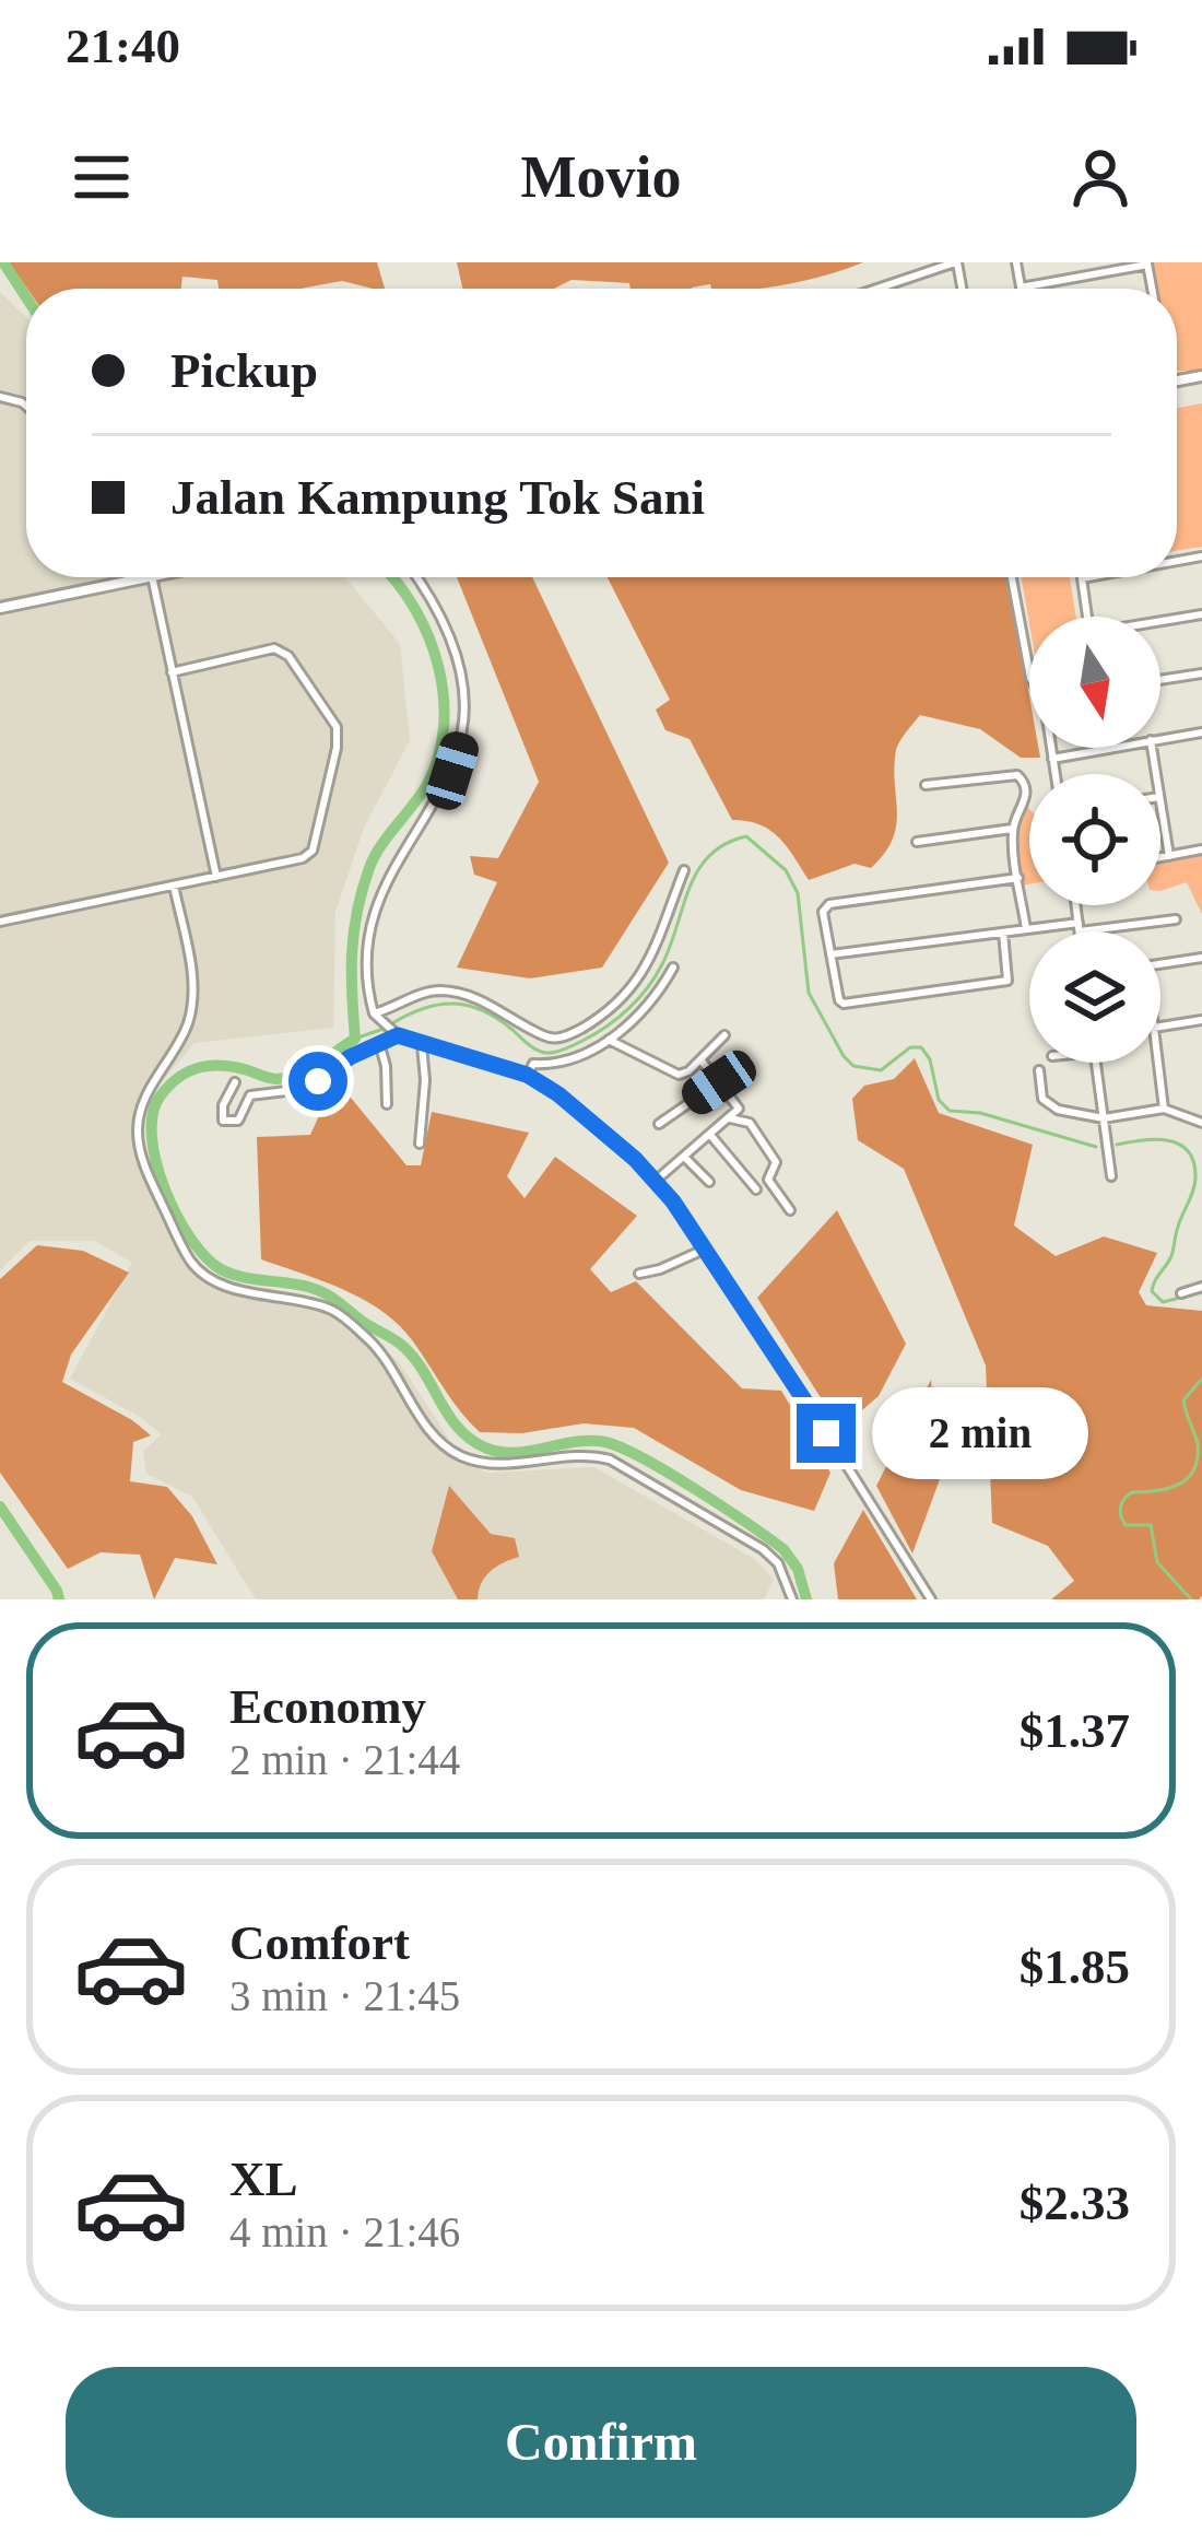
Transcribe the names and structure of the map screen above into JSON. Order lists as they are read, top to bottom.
{
  "north": "bottom",
  "page": {
    "status": "21:40",
    "header": "Movio",
    "banner": ["Pickup", "Jalan Kampung Tok Sani"],
    "bubble": "2 min",
    "list": [
      {
        "name": "Economy",
        "note": "2 min · 21:44",
        "value": "$1.37"
      },
      {
        "name": "Comfort",
        "note": "3 min · 21:45",
        "value": "$1.85"
      },
      {
        "name": "XL",
        "note": "4 min · 21:46",
        "value": "$2.33"
      }
    ],
    "buttons": "Confirm"
  }
}
